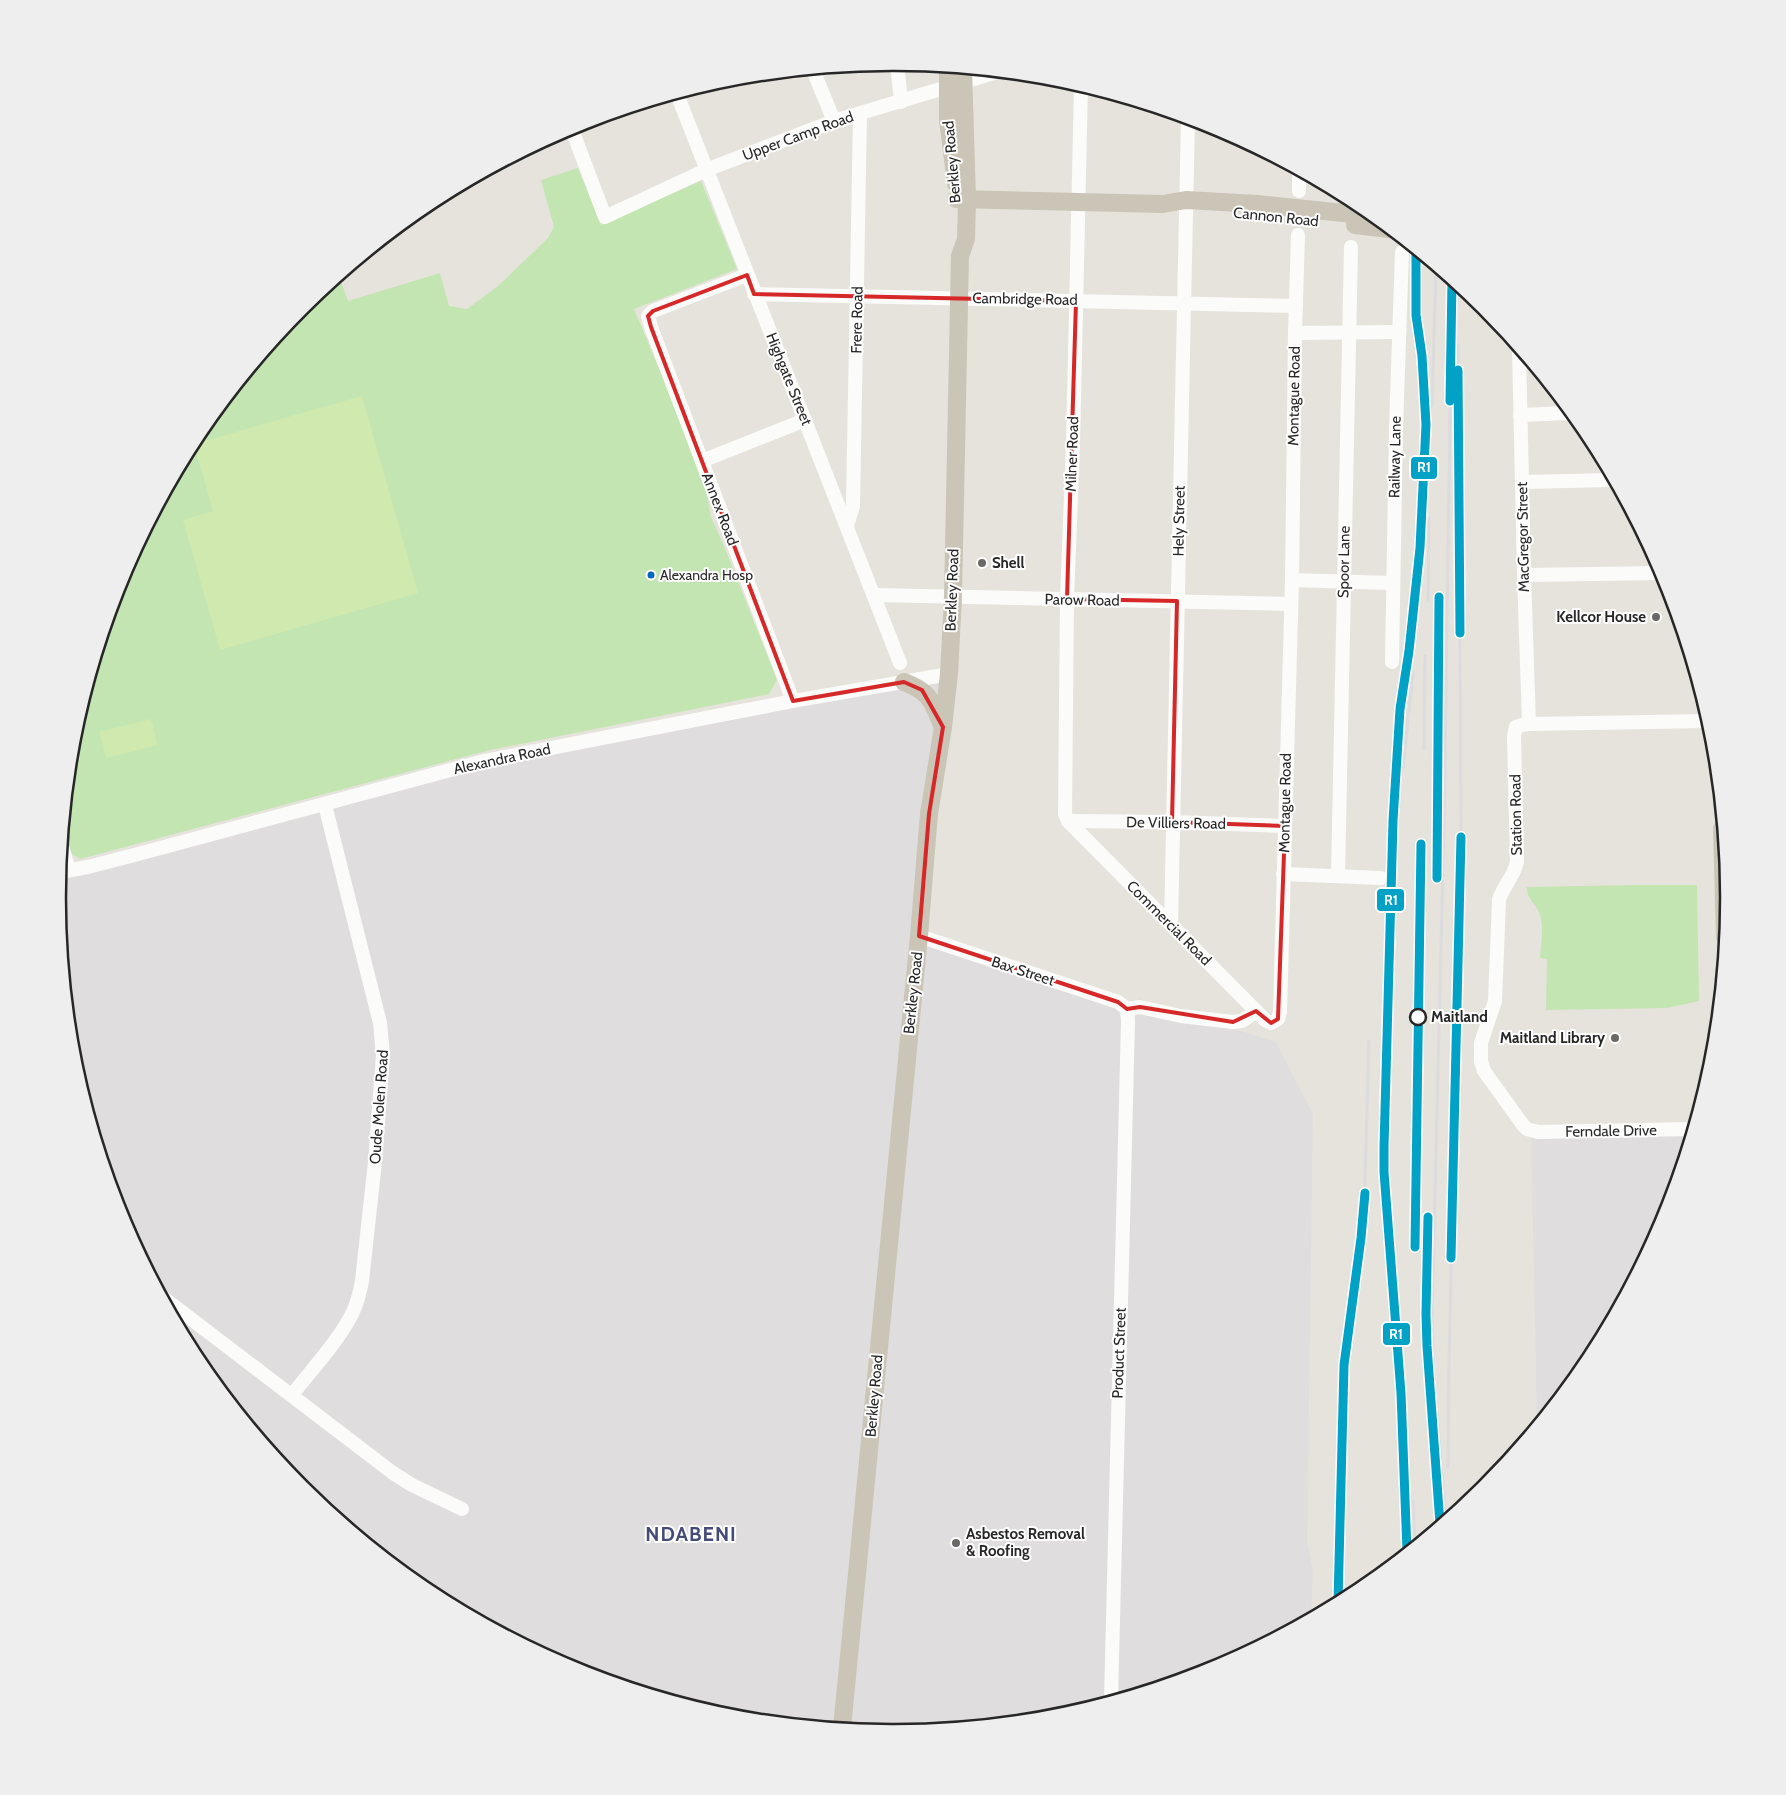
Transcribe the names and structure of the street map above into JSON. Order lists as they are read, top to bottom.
{
  "streets": {
    "main road": ["Berkley Road", "Cannon Road"],
    "street": [
      "Upper Camp Road",
      "Cambridge Road",
      "Frere Road",
      "Highgate Street",
      "Montague Road",
      "Milner Road",
      "Railway Lane",
      "Annex Road",
      "Hely Street",
      "MacGregor Street",
      "Spoor Lane",
      "Parow Road",
      "Alexandra Road",
      "Station Road",
      "De Villiers Road",
      "Commercial Road",
      "Bax Street",
      "Oude Molen Road",
      "Ferndale Drive",
      "Product Street"
    ]
  },
  "crossings": [
    ["Upper Camp Road", "Berkley Road"],
    ["Upper Camp Road", "Frere Road"],
    ["Upper Camp Road", "Highgate Street"],
    ["Berkley Road", "Cannon Road"],
    ["Berkley Road", "Cambridge Road"],
    ["Berkley Road", "Parow Road"],
    ["Berkley Road", "Alexandra Road"],
    ["Berkley Road", "Bax Street"],
    ["Cannon Road", "Milner Road"],
    ["Cannon Road", "Hely Street"],
    ["Cambridge Road", "Frere Road"],
    ["Cambridge Road", "Highgate Street"],
    ["Cambridge Road", "Montague Road"],
    ["Cambridge Road", "Milner Road"],
    ["Cambridge Road", "Hely Street"],
    ["Frere Road", "Highgate Street"],
    ["Highgate Street", "Annex Road"],
    ["Highgate Street", "Parow Road"],
    ["Montague Road", "Railway Lane"],
    ["Montague Road", "Spoor Lane"],
    ["Montague Road", "Parow Road"],
    ["Montague Road", "De Villiers Road"],
    ["Montague Road", "Commercial Road"],
    ["Milner Road", "Parow Road"],
    ["Milner Road", "De Villiers Road"],
    ["Milner Road", "Commercial Road"],
    ["Annex Road", "Alexandra Road"],
    ["Hely Street", "Parow Road"],
    ["Hely Street", "De Villiers Road"],
    ["Hely Street", "Commercial Road"],
    ["MacGregor Street", "Station Road"],
    ["Alexandra Road", "Oude Molen Road"],
    ["Station Road", "Ferndale Drive"],
    ["De Villiers Road", "Commercial Road"],
    ["Bax Street", "Product Street"]
  ],
  "districts": ["NDABENI"],
  "places": [
    "Shell",
    "Alexandra Hosp",
    "Kellcor House",
    "Maitland",
    "Maitland Library",
    "Asbestos Removal & Roofing"
  ],
  "lines": ["transit line R1"]
}
